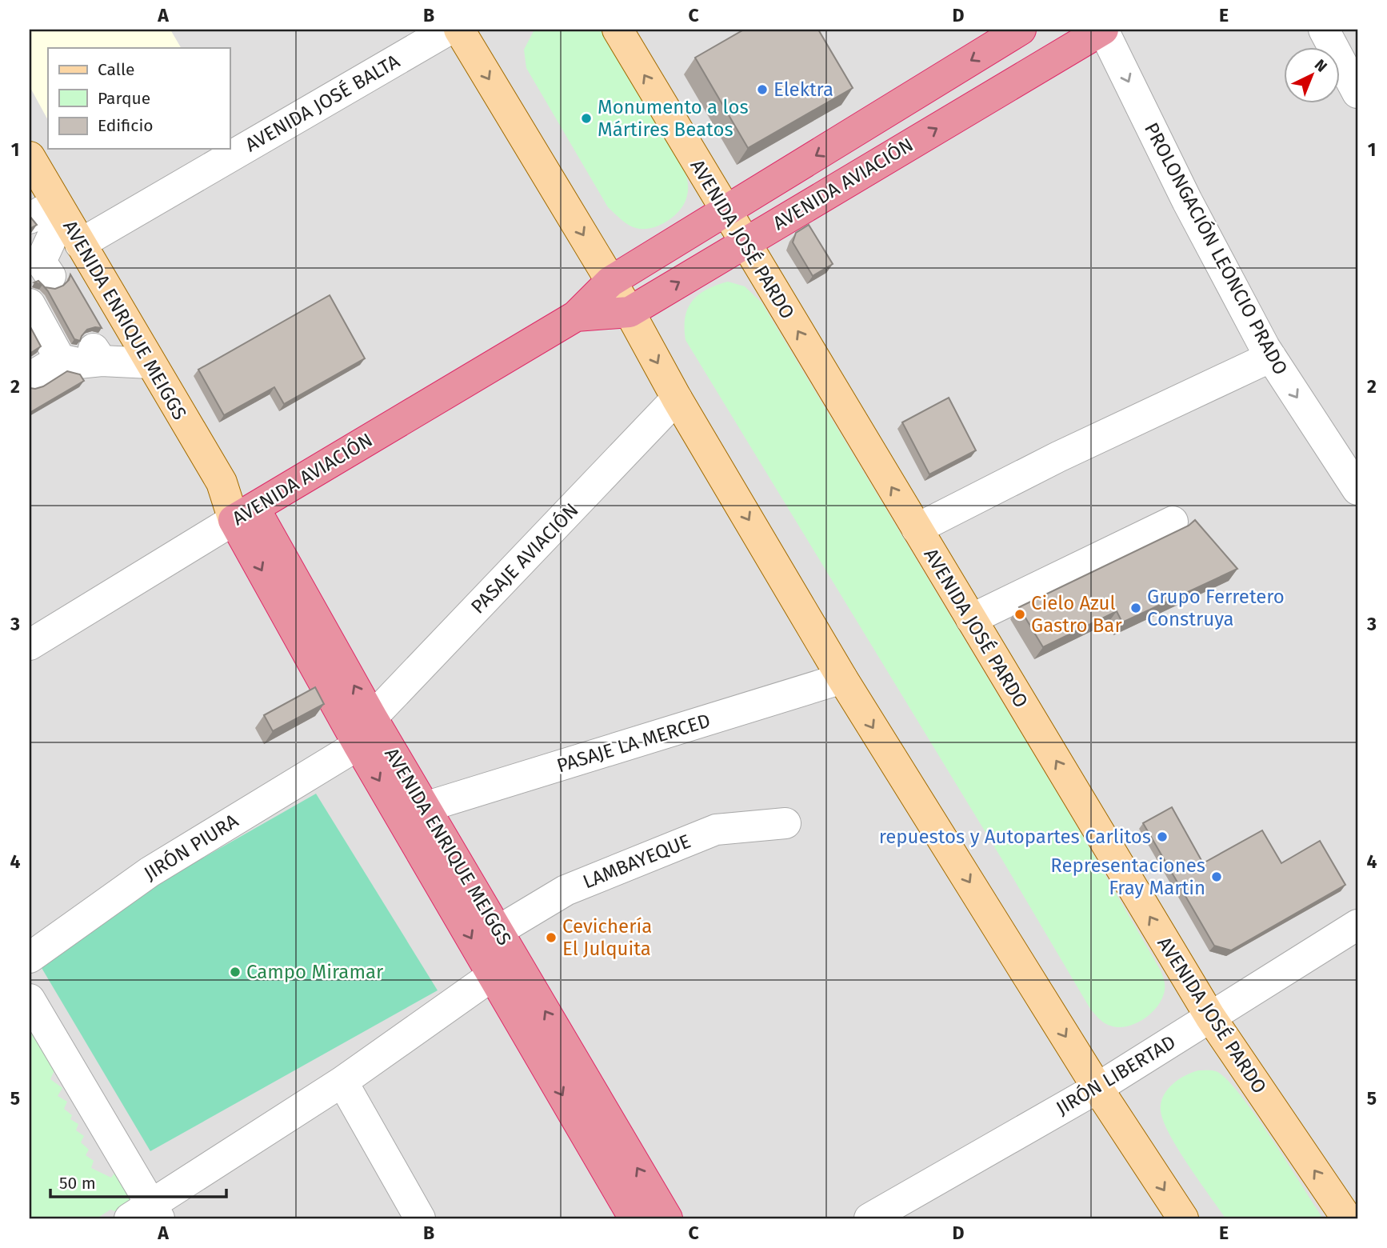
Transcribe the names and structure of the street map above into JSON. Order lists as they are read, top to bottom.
{
  "streets": {
    "highway": ["AVENIDA AVIACIÓN", "AVENIDA ENRIQUE MEIGGS"],
    "main road": ["AVENIDA JOSÉ PARDO"],
    "street": [
      "AVENIDA JOSÉ BALTA",
      "PROLONGACIÓN LEONCIO PRADO",
      "PASAJE AVIACIÓN",
      "PASAJE LA MERCED",
      "JIRÓN PIURA",
      "LAMBAYEQUE",
      "JIRÓN LIBERTAD"
    ]
  },
  "crossings": [
    ["AVENIDA JOSÉ BALTA", "AVENIDA ENRIQUE MEIGGS"],
    ["AVENIDA AVIACIÓN", "AVENIDA JOSÉ PARDO"],
    ["AVENIDA AVIACIÓN", "PROLONGACIÓN LEONCIO PRADO"],
    ["AVENIDA AVIACIÓN", "AVENIDA ENRIQUE MEIGGS"],
    ["AVENIDA JOSÉ PARDO", "JIRÓN LIBERTAD"],
    ["AVENIDA ENRIQUE MEIGGS", "PASAJE AVIACIÓN"],
    ["AVENIDA ENRIQUE MEIGGS", "PASAJE LA MERCED"],
    ["AVENIDA ENRIQUE MEIGGS", "JIRÓN PIURA"],
    ["AVENIDA ENRIQUE MEIGGS", "LAMBAYEQUE"]
  ],
  "one_way": ["PROLONGACIÓN LEONCIO PRADO"],
  "places": [
    "Elektra",
    "Monumento a los Mártires Beatos",
    "Grupo Ferretero Construya",
    "Cielo Azul Gastro Bar",
    "repuestos y Autopartes Carlitos",
    "Representaciones Fray Martin",
    "Cevichería El Julquita",
    "Campo Miramar"
  ],
  "legend": ["Calle", "Parque", "Edificio"],
  "scale_bar": "50 m",
  "north": "top right",
  "grid": {
    "columns": [
      "A",
      "B",
      "C",
      "D",
      "E"
    ],
    "rows": [
      "1",
      "2",
      "3",
      "4",
      "5"
    ]
  }
}
